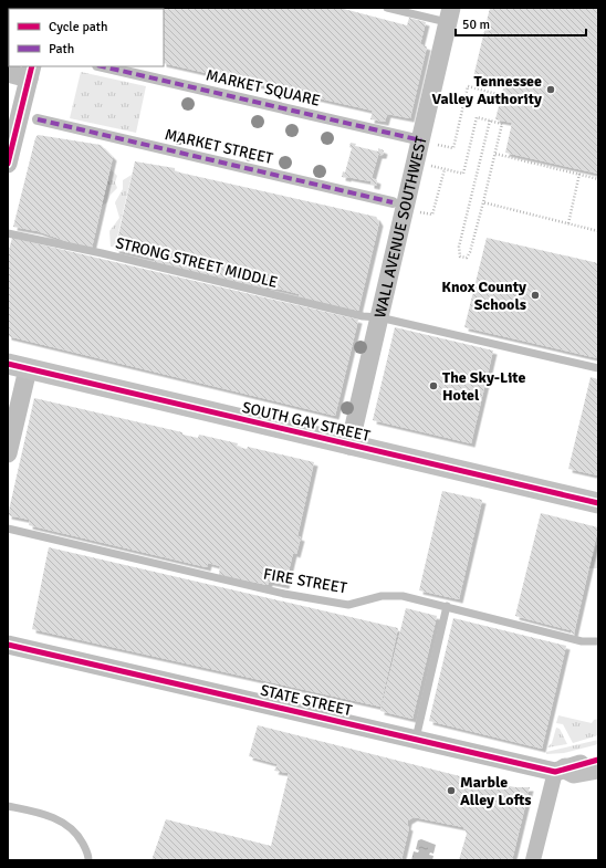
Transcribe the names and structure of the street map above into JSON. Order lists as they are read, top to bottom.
{
  "streets": {
    "main road": ["SOUTH GAY STREET"],
    "street": [
      "MARKET SQUARE",
      "MARKET STREET",
      "WALL AVENUE SOUTHWEST",
      "STATE STREET"
    ],
    "lane": ["STRONG STREET MIDDLE", "FIRE STREET"]
  },
  "crossings": [
    ["MARKET SQUARE", "WALL AVENUE SOUTHWEST"],
    ["WALL AVENUE SOUTHWEST", "STRONG STREET MIDDLE"],
    ["WALL AVENUE SOUTHWEST", "SOUTH GAY STREET"]
  ],
  "places": [
    "Tennessee Valley Authority",
    "Knox County Schools",
    "The Sky-Lite Hotel",
    "Marble Alley Lofts"
  ],
  "legend": ["Cycle path", "Path"],
  "scale_bar": "50 m"
}
